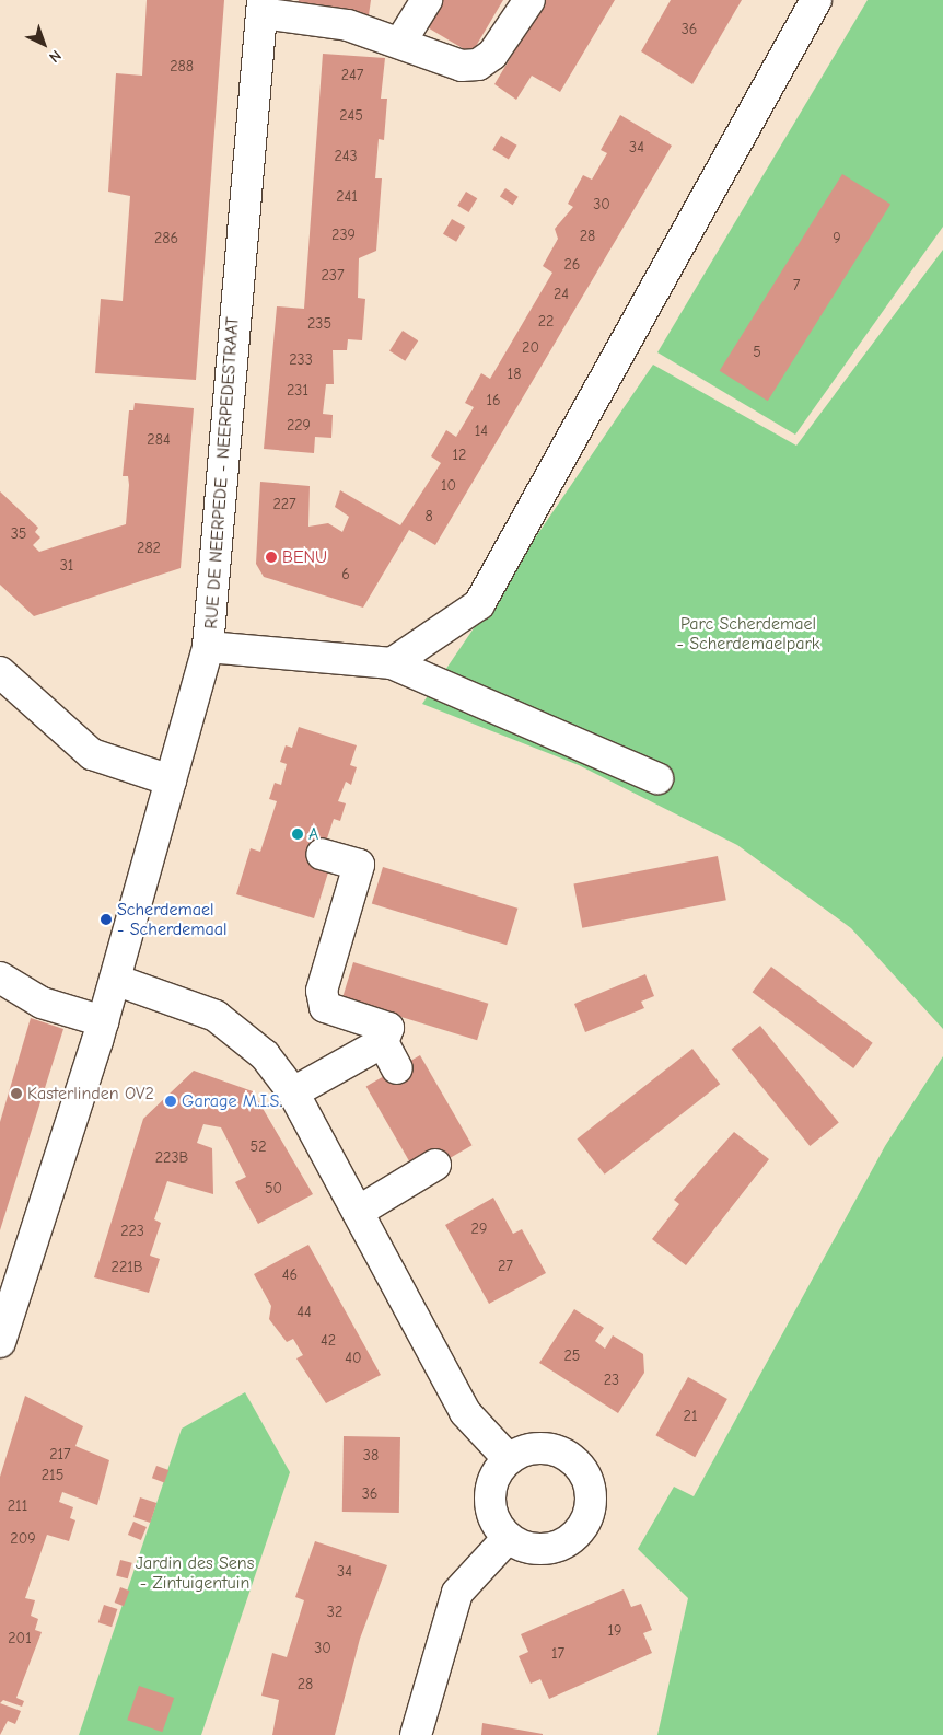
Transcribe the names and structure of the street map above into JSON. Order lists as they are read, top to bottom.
{
  "streets": {
    "street": ["RUE DE NEERPEDE - NEERPEDESTRAAT"]
  },
  "parks": ["Parc Scherdemael - Scherdemaelpark", "Jardin des Sens - Zintuigentuin"],
  "places": [
    "BENU",
    "A",
    "Scherdemael - Scherdemaal",
    "Kasterlinden OV2",
    "Garage M.I.S."
  ],
  "house_numbers": [
    "36",
    "288",
    "247",
    "245",
    "34",
    "243",
    "241",
    "30",
    "239",
    "28",
    "286",
    "9",
    "26",
    "237",
    "7",
    "24",
    "22",
    "235",
    "20",
    "5",
    "233",
    "18",
    "231",
    "16",
    "229",
    "14",
    "284",
    "12",
    "10",
    "227",
    "8",
    "35",
    "282",
    "31",
    "6",
    "52",
    "223B",
    "50",
    "29",
    "223",
    "27",
    "221B",
    "46",
    "44",
    "42",
    "25",
    "40",
    "23",
    "21",
    "217",
    "38",
    "215",
    "36",
    "211",
    "209",
    "34",
    "32",
    "19",
    "201",
    "30",
    "17",
    "28"
  ],
  "north": "bottom right"
}
